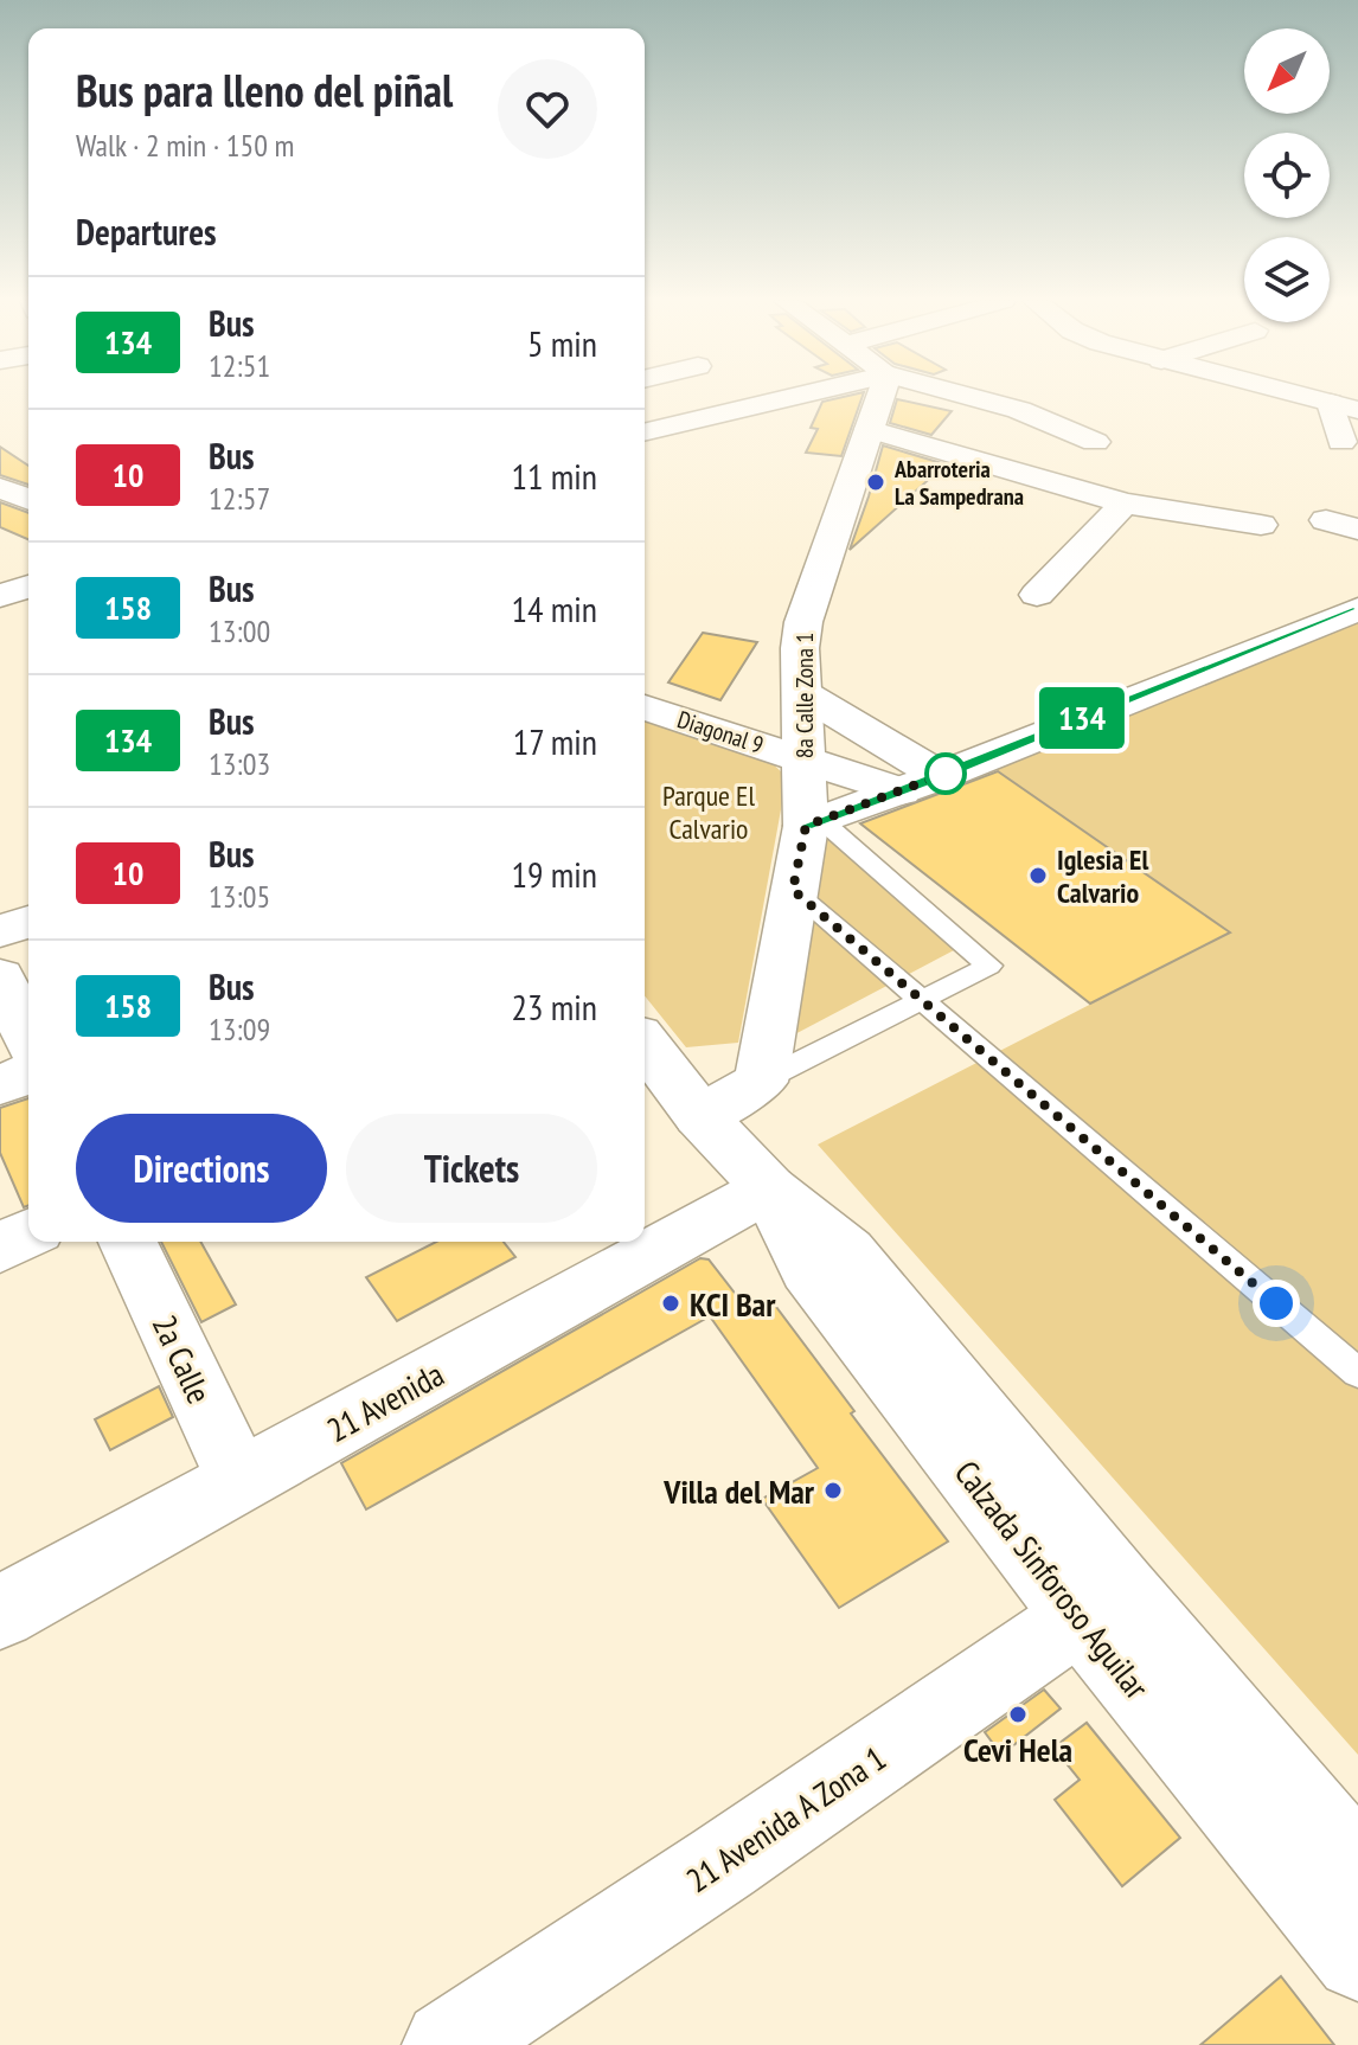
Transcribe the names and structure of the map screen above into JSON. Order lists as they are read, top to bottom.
{
  "streets": {
    "street": [
      "8a Calle Zona 1",
      "Diagonal 9",
      "2a Calle",
      "21 Avenida",
      "Calzada Sinforoso Aguilar",
      "21 Avenida A Zona 1"
    ]
  },
  "crossings": [
    ["8a Calle Zona 1", "Diagonal 9"],
    ["2a Calle", "21 Avenida"],
    ["21 Avenida", "Calzada Sinforoso Aguilar"],
    ["Calzada Sinforoso Aguilar", "21 Avenida A Zona 1"]
  ],
  "parks": ["Parque El Calvario"],
  "places": [
    "Abarroteria La Sampedrana",
    "Iglesia El Calvario",
    "KCI Bar",
    "Villa del Mar",
    "Cevi Hela"
  ],
  "lines": ["bus line 134"],
  "north": "bottom left",
  "page": {
    "on_map": "134",
    "heading": [
      ["Bus para lleno del piñal", "Walk · 2 min · 150 m"],
      "Departures"
    ],
    "list": [
      {
        "mark": "134",
        "name": "Bus",
        "note": "12:51",
        "value": "5 min"
      },
      {
        "mark": "10",
        "name": "Bus",
        "note": "12:57",
        "value": "11 min"
      },
      {
        "mark": "158",
        "name": "Bus",
        "note": "13:00",
        "value": "14 min"
      },
      {
        "mark": "134",
        "name": "Bus",
        "note": "13:03",
        "value": "17 min"
      },
      {
        "mark": "10",
        "name": "Bus",
        "note": "13:05",
        "value": "19 min"
      },
      {
        "mark": "158",
        "name": "Bus",
        "note": "13:09",
        "value": "23 min"
      }
    ],
    "buttons": ["Directions", "Tickets"]
  }
}
